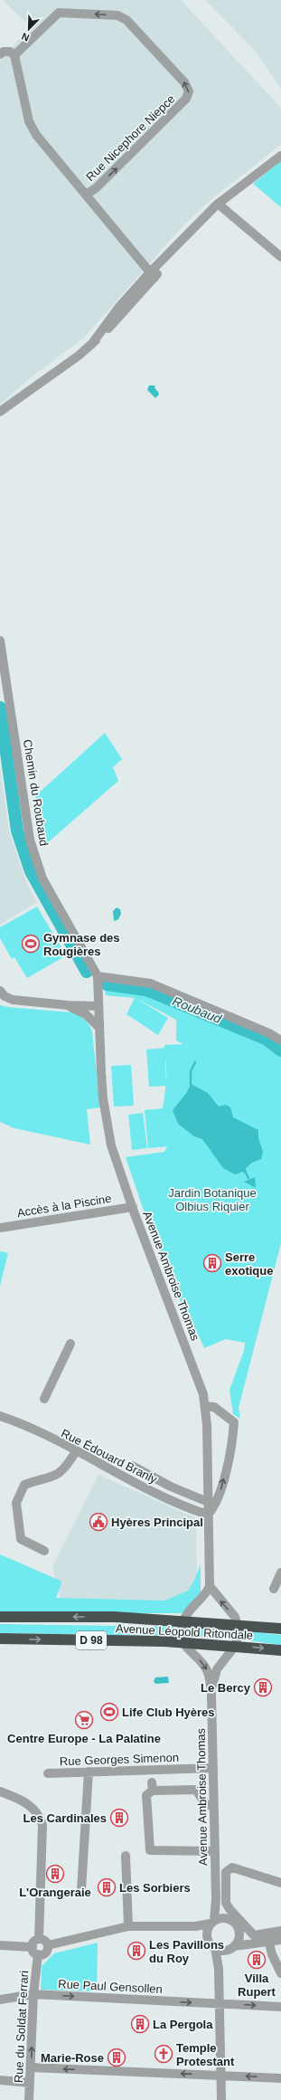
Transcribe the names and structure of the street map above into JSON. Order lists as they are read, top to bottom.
{
  "streets": {
    "highway": ["Avenue Léopold Ritondale", "D 98"],
    "street": [
      "Rue Nicephore Niepce",
      "Chemin du Roubaud",
      "Accès à la Piscine",
      "Avenue Ambroise Thomas",
      "Rue Édouard Branly",
      "Rue Georges Simenon",
      "Rue Paul Gensollen",
      "Rue du Soldat Ferrari"
    ]
  },
  "crossings": [
    ["Chemin du Roubaud", "Avenue Ambroise Thomas"],
    ["Accès à la Piscine", "Avenue Ambroise Thomas"],
    ["Avenue Ambroise Thomas", "Rue Édouard Branly"],
    ["Avenue Ambroise Thomas", "Avenue Léopold Ritondale"],
    ["Avenue Ambroise Thomas", "Rue Georges Simenon"],
    ["Rue Paul Gensollen", "Rue du Soldat Ferrari"]
  ],
  "one_way": ["Rue du Soldat Ferrari"],
  "water": ["Roubaud"],
  "parks": ["Jardin Botanique Olbius Riquier"],
  "places": {
    "sports": ["Gymnase des Rougières", "Life Club Hyères"],
    "building": [
      "Serre exotique",
      "Le Bercy",
      "Les Cardinales",
      "L'Orangeraie",
      "Les Sorbiers",
      "Les Pavillons du Roy",
      "Villa Rupert",
      "La Pergola",
      "Marie-Rose"
    ],
    "public building": ["Hyères Principal"],
    "supermarket": ["Centre Europe - La Palatine"],
    "church": ["Temple Protestant"]
  },
  "north": "bottom left"
}
